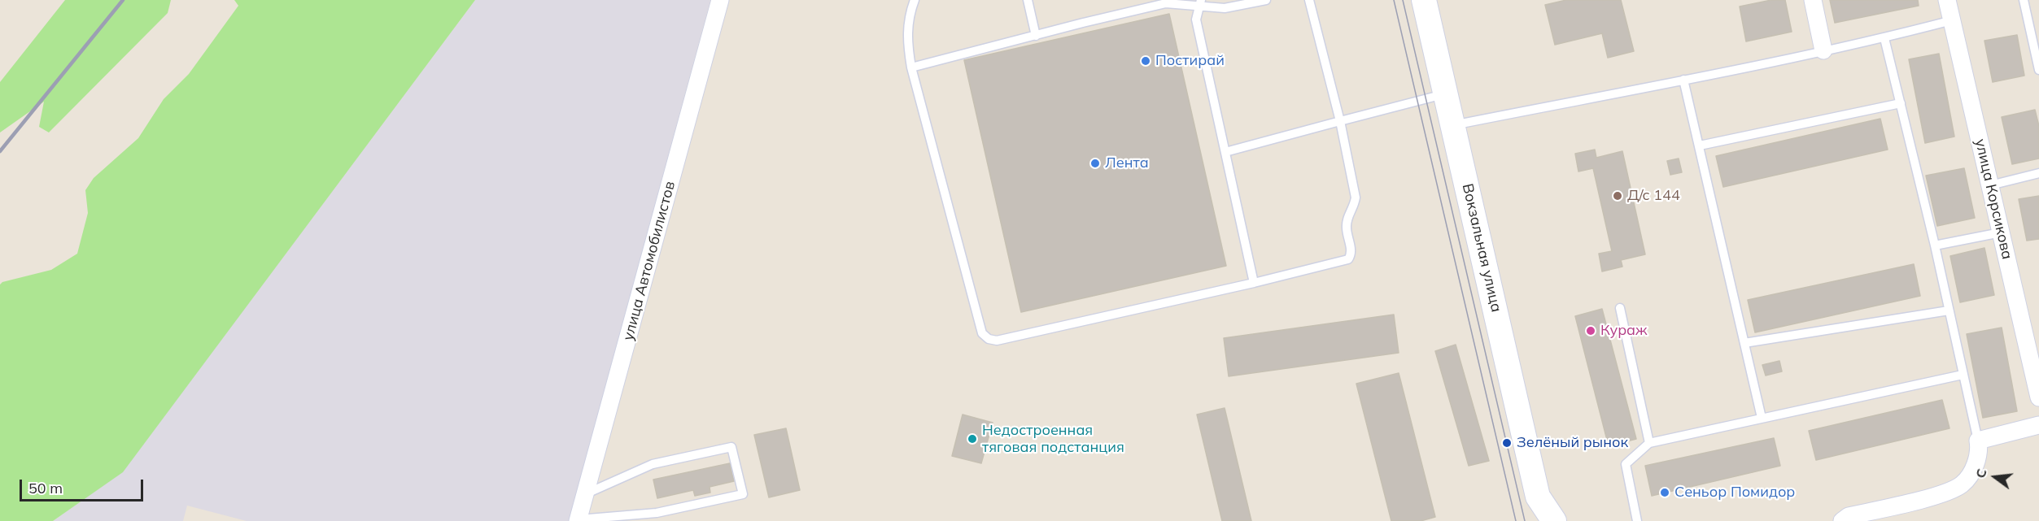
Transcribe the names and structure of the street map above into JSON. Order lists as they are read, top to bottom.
{
  "streets": {
    "main road": ["Вокзальная улица"],
    "street": ["улица Корсикова", "улица Автомобилистов"]
  },
  "places": [
    "Постирай",
    "Лента",
    "Д/с 144",
    "Кураж",
    "Недостроенная тяговая подстанция",
    "Зелёный рынок",
    "Сеньор Помидор"
  ],
  "scale_bar": "50 m",
  "north": "left"
}
